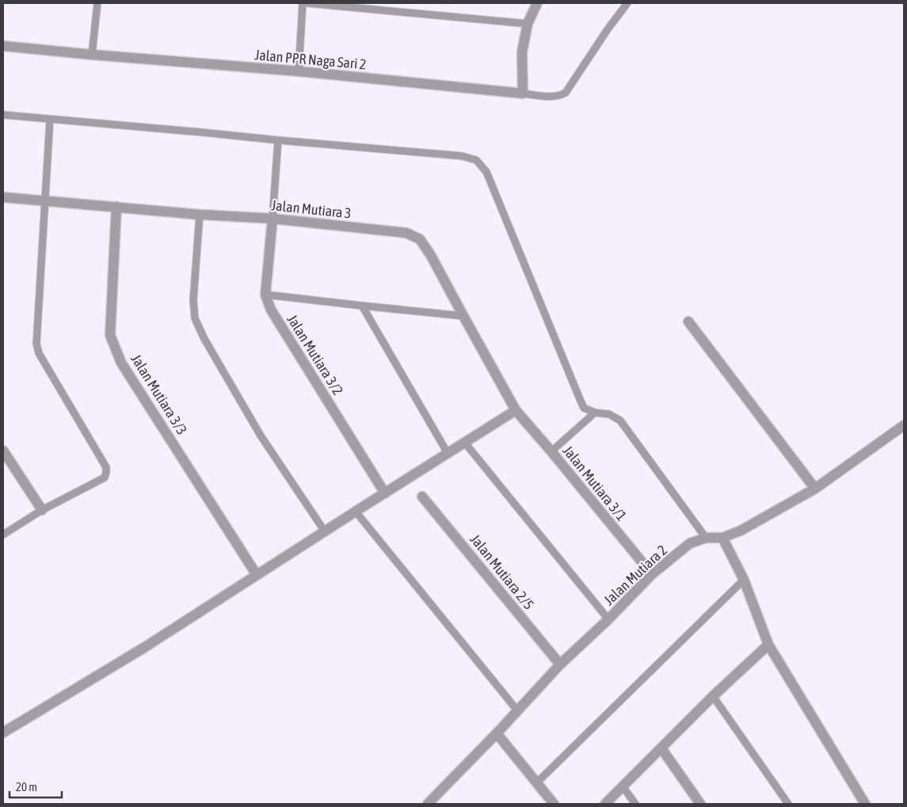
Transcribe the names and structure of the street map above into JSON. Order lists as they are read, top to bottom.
{
  "streets": {
    "street": [
      "Jalan PPR Naga Sari 2",
      "Jalan Mutiara 3",
      "Jalan Mutiara 3/2",
      "Jalan Mutiara 3/3",
      "Jalan Mutiara 3/1",
      "Jalan Mutiara 2/5",
      "Jalan Mutiara 2"
    ]
  },
  "crossings": [
    ["Jalan Mutiara 3", "Jalan Mutiara 3/2"],
    ["Jalan Mutiara 3", "Jalan Mutiara 3/3"],
    ["Jalan Mutiara 3", "Jalan Mutiara 3/1"],
    ["Jalan Mutiara 3/1", "Jalan Mutiara 2"],
    ["Jalan Mutiara 2/5", "Jalan Mutiara 2"]
  ],
  "scale_bar": "20 m"
}
